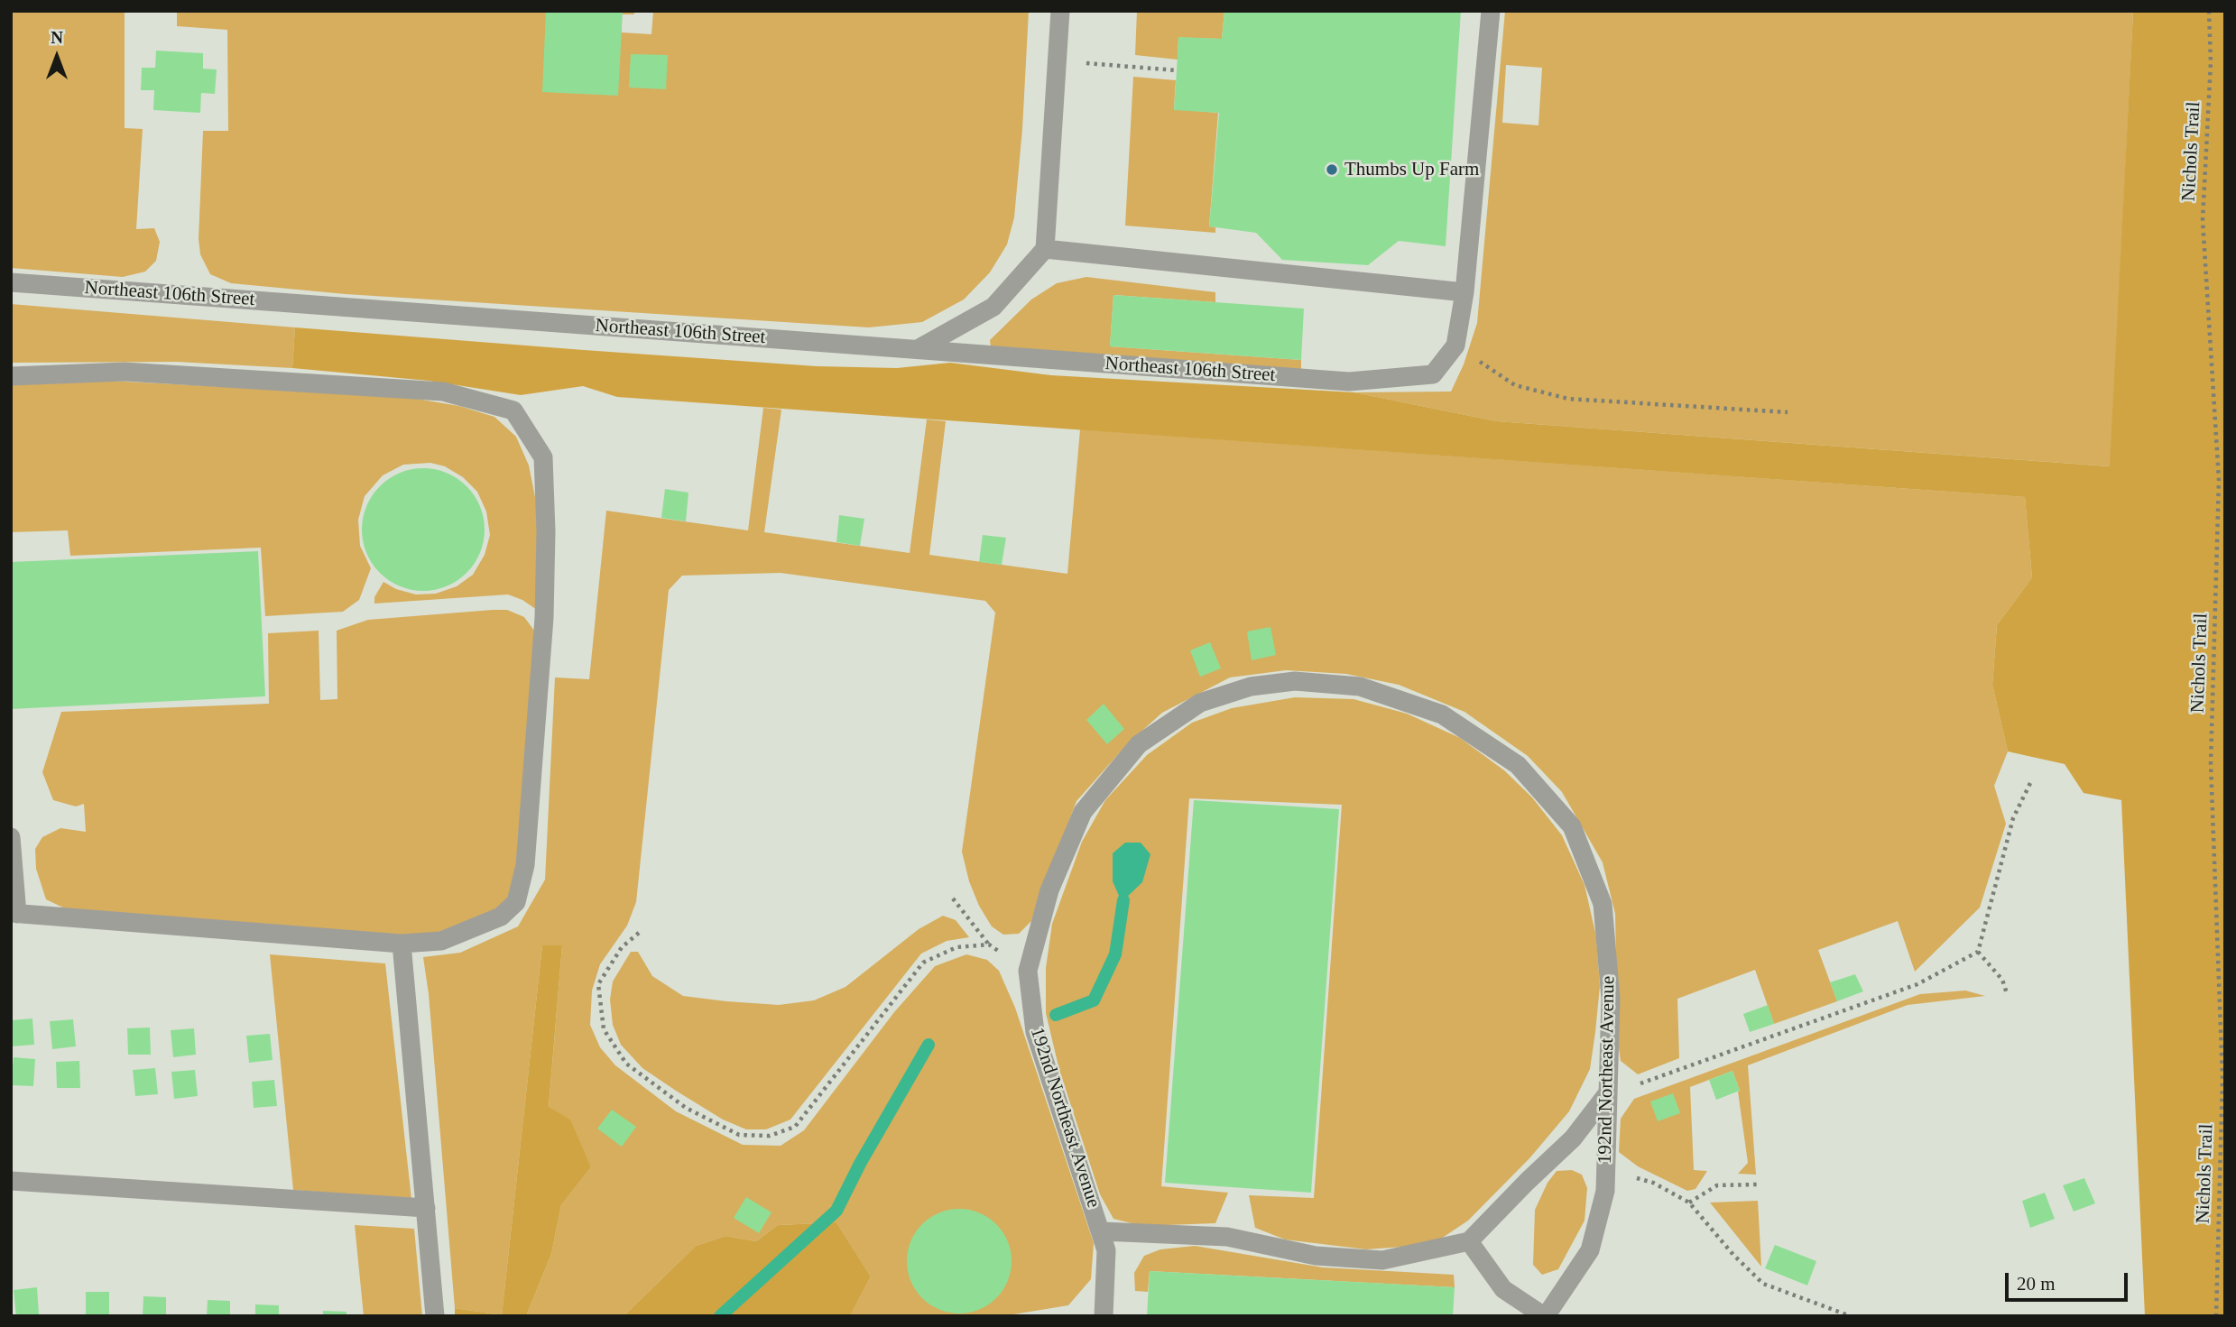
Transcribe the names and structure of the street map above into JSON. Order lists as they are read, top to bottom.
{
  "streets": {
    "street": ["Northeast 106th Street", "192nd Northeast Avenue"],
    "path": ["Nichols Trail"]
  },
  "places": ["Thumbs Up Farm"],
  "scale_bar": "20 m",
  "north": "top"
}
